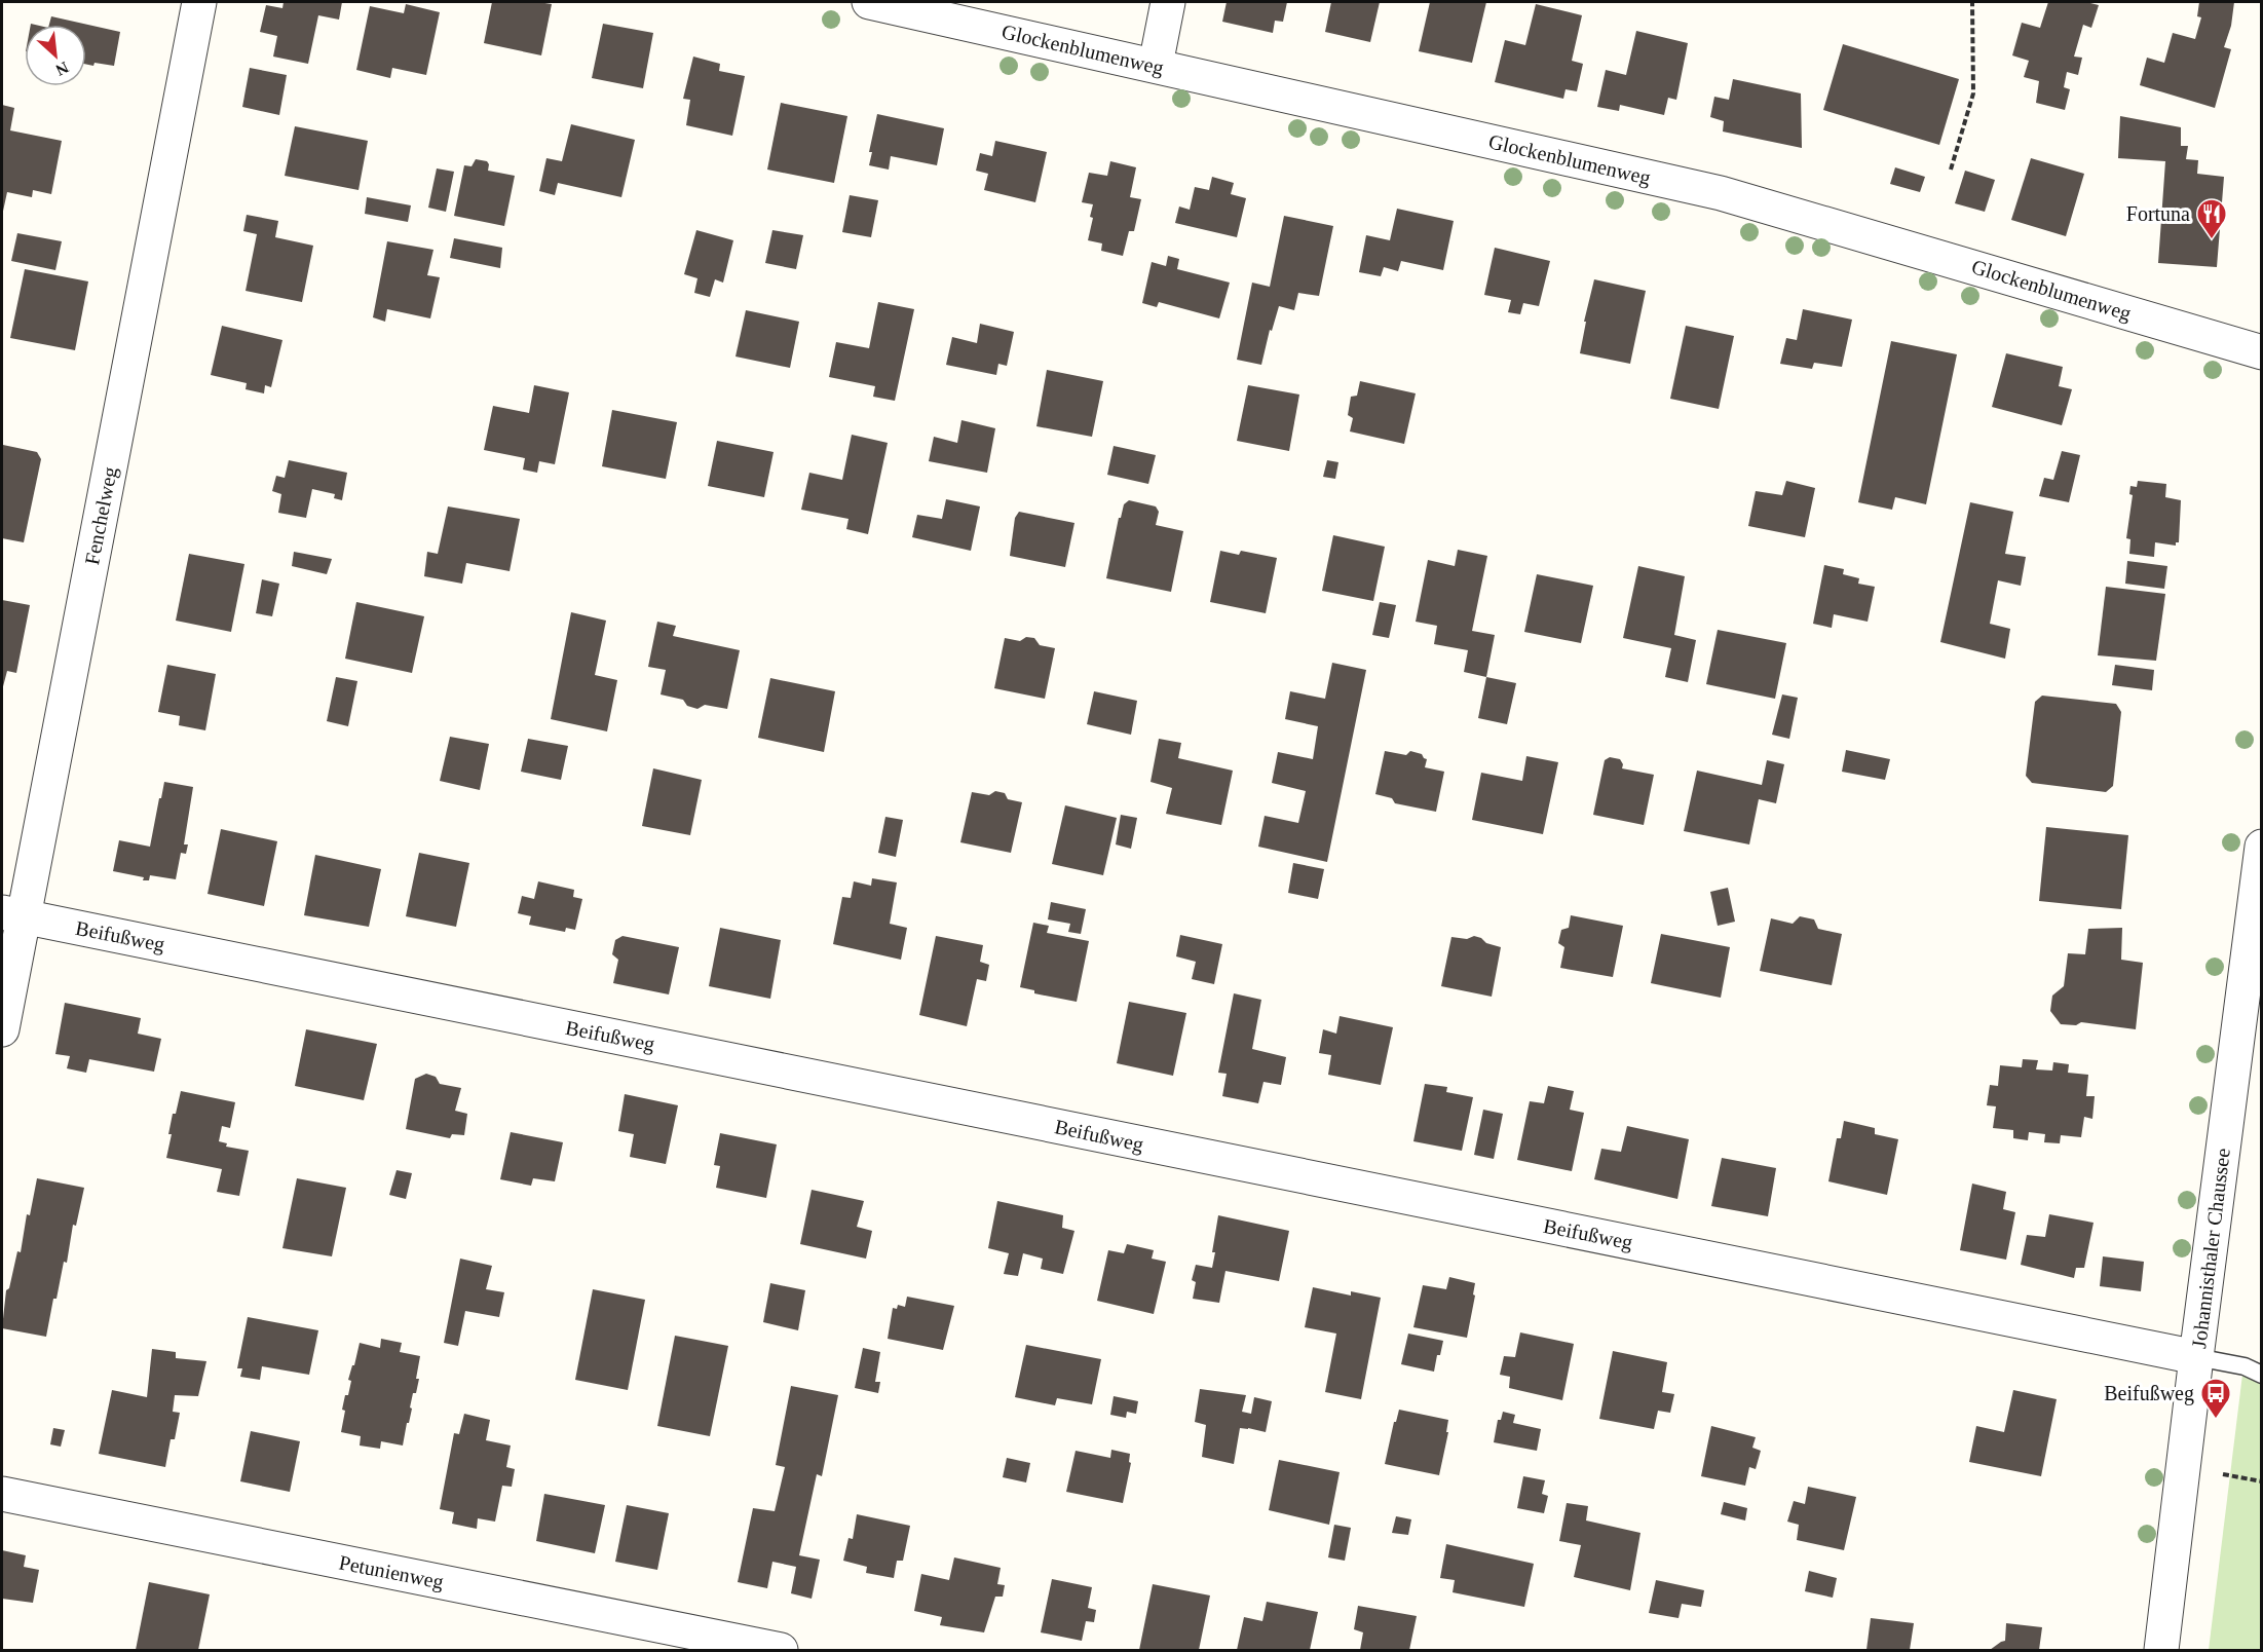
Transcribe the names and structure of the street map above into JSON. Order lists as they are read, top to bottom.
{
  "streets": {
    "street": [
      "Glockenblumenweg",
      "Fenchelweg",
      "Beifußweg",
      "Johannisthaler Chaussee",
      "Petunienweg"
    ]
  },
  "crossings": [
    ["Fenchelweg", "Beifußweg"],
    ["Beifußweg", "Johannisthaler Chaussee"]
  ],
  "places": {
    "restaurant": ["Fortuna"],
    "bus stop": ["Beifußweg"]
  },
  "north": "bottom right"
}
